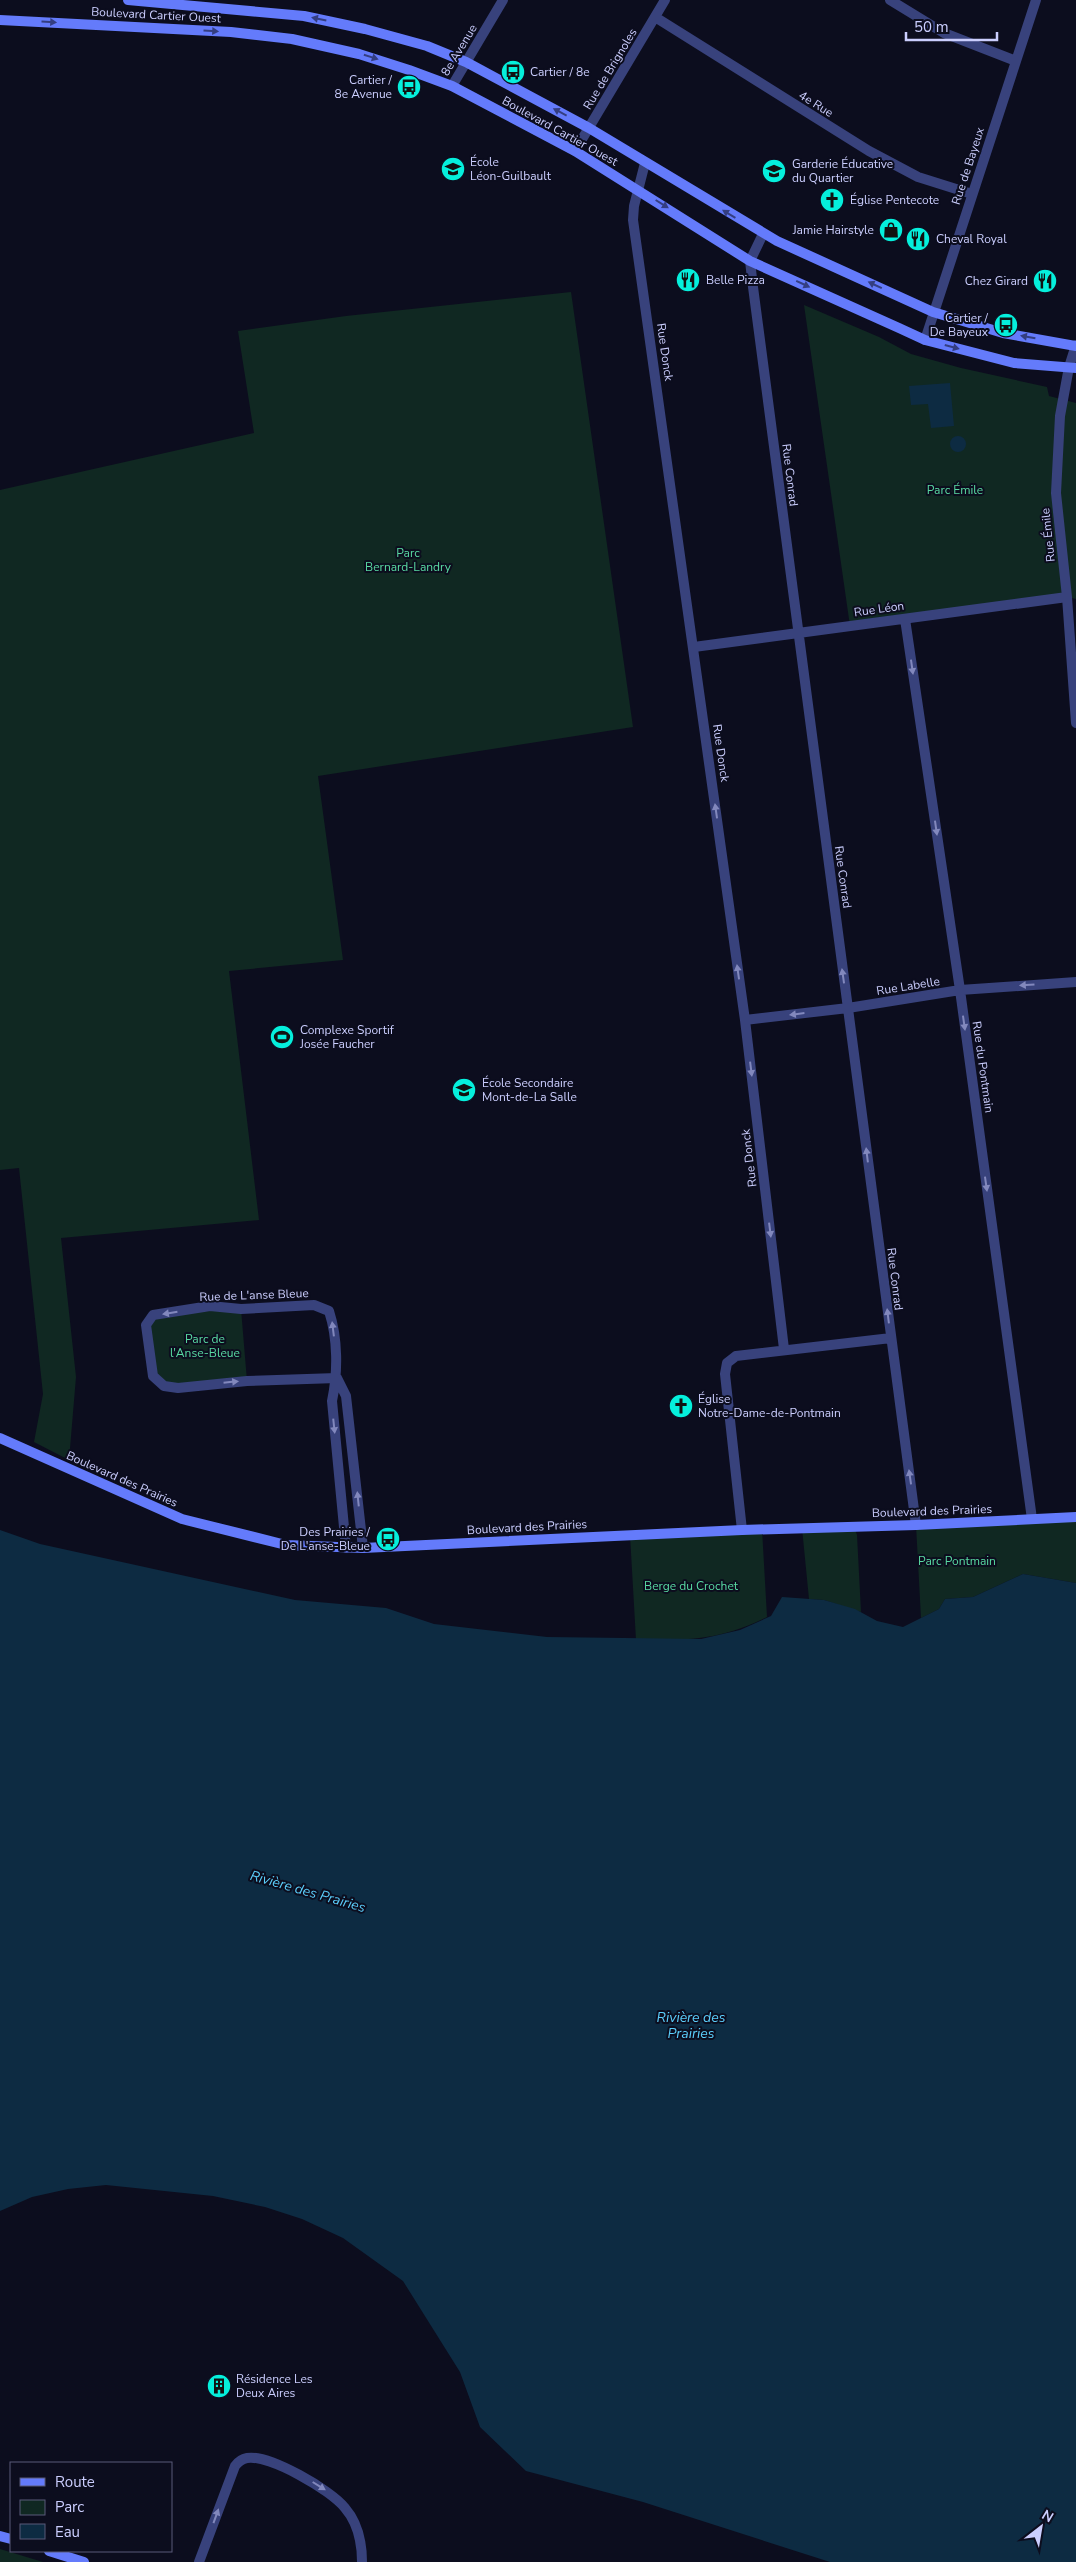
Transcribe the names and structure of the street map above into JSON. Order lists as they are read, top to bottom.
{
  "streets": {
    "street": [
      "Boulevard Cartier Ouest",
      "8e Avenue",
      "Rue de Brignoles",
      "4e Rue",
      "Rue de Bayeux",
      "Rue Donck",
      "Rue Conrad",
      "Rue Émile",
      "Rue Léon",
      "Rue Labelle",
      "Rue du Pontmain",
      "Rue de L'anse Bleue",
      "Boulevard des Prairies"
    ]
  },
  "crossings": [
    ["Boulevard Cartier Ouest", "8e Avenue"],
    ["Boulevard Cartier Ouest", "Rue de Brignoles"],
    ["Boulevard Cartier Ouest", "Rue de Bayeux"],
    ["Boulevard Cartier Ouest", "Rue Donck"],
    ["Boulevard Cartier Ouest", "Rue Conrad"],
    ["Boulevard Cartier Ouest", "Rue Émile"],
    ["Rue de Brignoles", "4e Rue"],
    ["4e Rue", "Rue de Bayeux"],
    ["Rue Donck", "Rue Léon"],
    ["Rue Donck", "Rue Labelle"],
    ["Rue Conrad", "Rue Léon"],
    ["Rue Conrad", "Rue Labelle"],
    ["Rue Conrad", "Boulevard des Prairies"],
    ["Rue Émile", "Rue Léon"],
    ["Rue Léon", "Rue du Pontmain"],
    ["Rue Labelle", "Rue du Pontmain"],
    ["Rue du Pontmain", "Boulevard des Prairies"],
    ["Rue de L'anse Bleue", "Boulevard des Prairies"]
  ],
  "one_way": ["Rue Conrad", "Rue Labelle", "Rue du Pontmain"],
  "water": ["Rivière des Prairies"],
  "parks": [
    "Parc Émile",
    "Parc Bernard-Landry",
    "Parc de l'Anse-Bleue",
    "Parc Pontmain",
    "Berge du Crochet"
  ],
  "places": {
    "bus stop": [
      "Cartier / 8e",
      "Cartier / 8e Avenue",
      "Cartier / De Bayeux",
      "Des Prairies / De L'anse-Bleue"
    ],
    "school or university": ["École Léon-Guilbault", "Garderie Éducative du Quartier", "École Secondaire Mont-de-La Salle"],
    "church": ["Église Pentecote", "Église Notre-Dame-de-Pontmain"],
    "shop": ["Jamie Hairstyle"],
    "restaurant": ["Cheval Royal", "Belle Pizza", "Chez Girard"],
    "sports": ["Complexe Sportif Josée Faucher"],
    "building": ["Résidence Les Deux Aires"]
  },
  "legend": ["Route", "Parc", "Eau"],
  "scale_bar": "50 m",
  "north": "top right"
}
